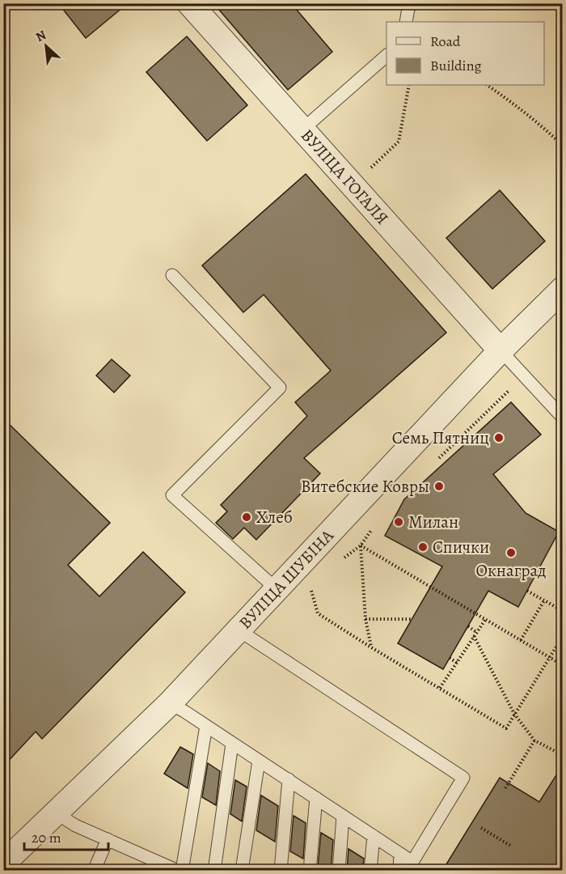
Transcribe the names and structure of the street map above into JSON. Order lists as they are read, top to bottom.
{
  "streets": {
    "street": ["ВУЛІЦА ГОГАЛЯ", "ВУЛІЦА ШУБІНА"]
  },
  "crossings": [
    ["ВУЛІЦА ГОГАЛЯ", "ВУЛІЦА ШУБІНА"]
  ],
  "places": [
    "Семь Пятниц",
    "Витебские Ковры",
    "Хлеб",
    "Милан",
    "Спички",
    "Окнаград"
  ],
  "legend": ["Road", "Building"],
  "scale_bar": "20 m",
  "north": "top left"
}
